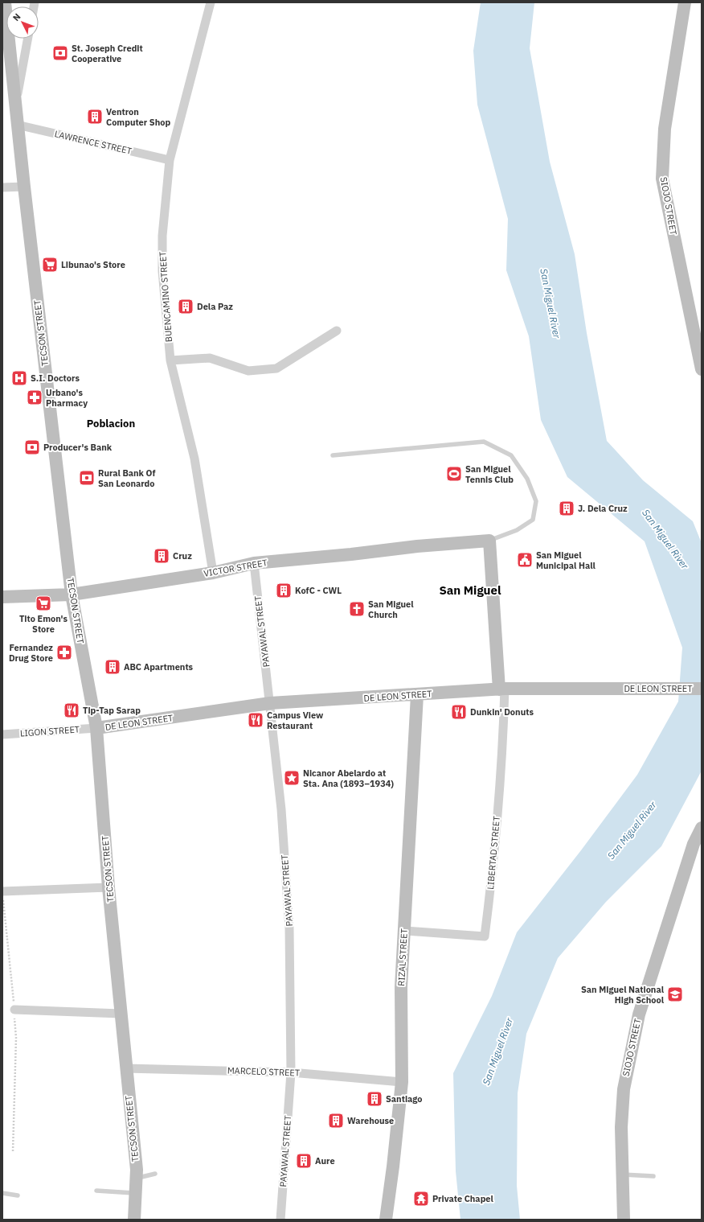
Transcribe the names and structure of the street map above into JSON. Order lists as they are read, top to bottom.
{
  "streets": {
    "street": [
      "LAWRENCE STREET",
      "SIOJO STREET",
      "BUENCAMINO STREET",
      "TECSON STREET",
      "VICTOR STREET",
      "PAYAWAL STREET",
      "DE LEON STREET",
      "LIGON STREET",
      "LIBERTAD STREET",
      "RIZAL STREET",
      "MARCELO STREET"
    ]
  },
  "crossings": [
    ["LAWRENCE STREET", "BUENCAMINO STREET"],
    ["LAWRENCE STREET", "TECSON STREET"],
    ["BUENCAMINO STREET", "VICTOR STREET"],
    ["TECSON STREET", "VICTOR STREET"],
    ["TECSON STREET", "DE LEON STREET"],
    ["TECSON STREET", "LIGON STREET"],
    ["TECSON STREET", "MARCELO STREET"],
    ["VICTOR STREET", "PAYAWAL STREET"],
    ["VICTOR STREET", "LIBERTAD STREET"],
    ["PAYAWAL STREET", "DE LEON STREET"],
    ["PAYAWAL STREET", "MARCELO STREET"],
    ["DE LEON STREET", "LIGON STREET"],
    ["DE LEON STREET", "LIBERTAD STREET"],
    ["DE LEON STREET", "RIZAL STREET"],
    ["LIBERTAD STREET", "RIZAL STREET"],
    ["RIZAL STREET", "MARCELO STREET"]
  ],
  "districts": ["Poblacion", "San Miguel"],
  "water": ["San Miguel River"],
  "places": {
    "bank": ["St. Joseph Credit Cooperative", "Producer's Bank", "Rural Bank Of San Leonardo"],
    "building": [
      "Ventron Computer Shop",
      "Dela Paz",
      "J. Dela Cruz",
      "Cruz",
      "KofC - CWL",
      "ABC Apartments",
      "Santiago",
      "Warehouse",
      "Aure"
    ],
    "supermarket": ["Libunao's Store", "Tito Emon's Store"],
    "hospital": ["S.I. Doctors"],
    "pharmacy": ["Urbano's Pharmacy", "Fernandez Drug Store"],
    "sports": ["San Miguel Tennis Club"],
    "public building": ["San Miguel Municipal Hall"],
    "church": ["San Miguel Church"],
    "restaurant": ["Tip-Tap Sarap", "Dunkin' Donuts", "Campus View Restaurant"],
    "place": ["Nicanor Abelardo at Sta. Ana (1893–1934)"],
    "school or university": ["San Miguel National High School"],
    "temple": ["Private Chapel"]
  },
  "north": "top left"
}
